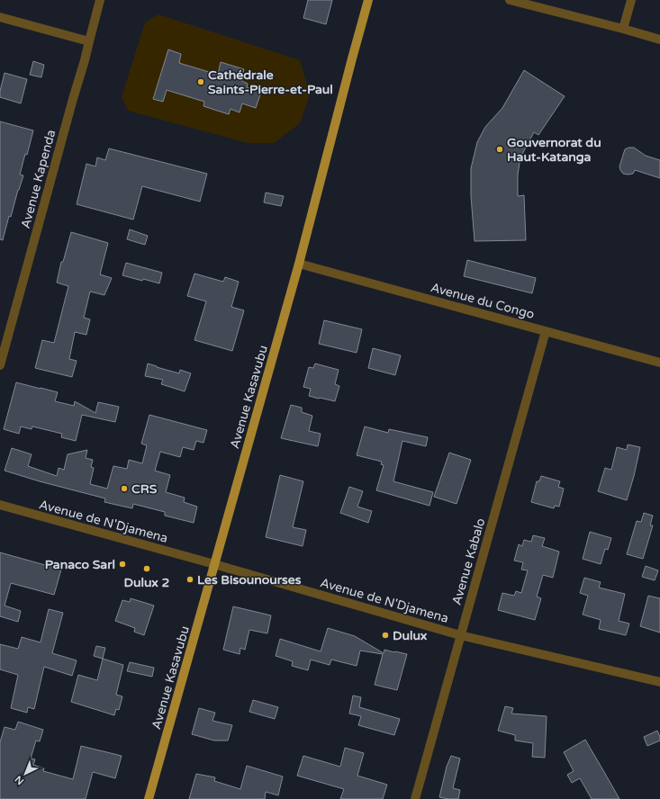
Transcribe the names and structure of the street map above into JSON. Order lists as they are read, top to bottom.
{
  "streets": {
    "main road": ["Avenue Kasavubu"],
    "street": [
      "Avenue Kapenda",
      "Avenue du Congo",
      "Avenue de N'Djamena",
      "Avenue Kabalo"
    ]
  },
  "crossings": [
    ["Avenue du Congo", "Avenue Kasavubu"],
    ["Avenue du Congo", "Avenue Kabalo"],
    ["Avenue Kasavubu", "Avenue de N'Djamena"],
    ["Avenue de N'Djamena", "Avenue Kabalo"]
  ],
  "places": [
    "Cathédrale Saints-Pierre-et-Paul",
    "Gouvernorat du Haut-Katanga",
    "CRS",
    "Panaco Sarl",
    "Dulux 2",
    "Les Bisounourses",
    "Dulux"
  ],
  "north": "bottom left"
}
